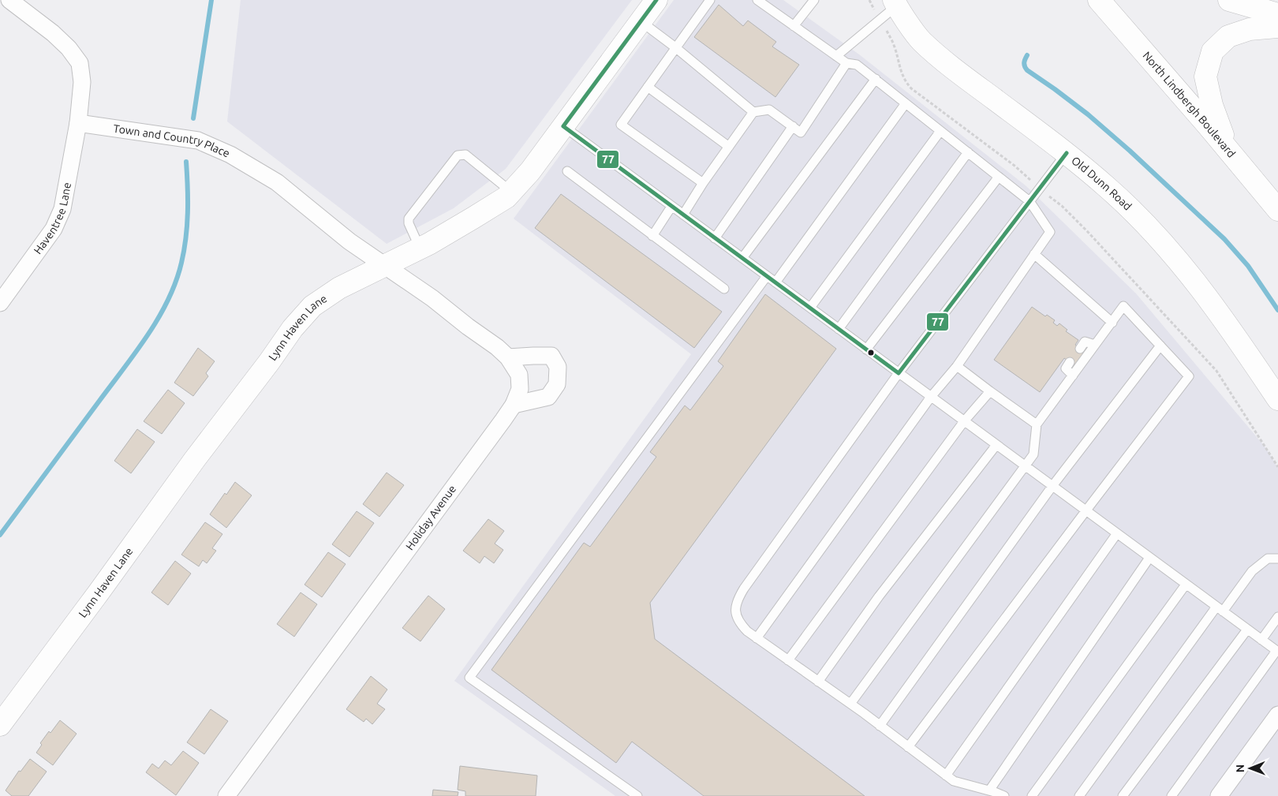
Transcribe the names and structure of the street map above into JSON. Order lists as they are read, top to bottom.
{
  "streets": {
    "street": [
      "North Lindbergh Boulevard",
      "Town and Country Place",
      "Old Dunn Road",
      "Haventree Lane",
      "Lynn Haven Lane",
      "Holiday Avenue"
    ]
  },
  "crossings": [
    ["Town and Country Place", "Haventree Lane"],
    ["Town and Country Place", "Lynn Haven Lane"],
    ["Town and Country Place", "Holiday Avenue"],
    ["Lynn Haven Lane", "Holiday Avenue"]
  ],
  "lines": ["transit line 77"],
  "north": "left"
}
